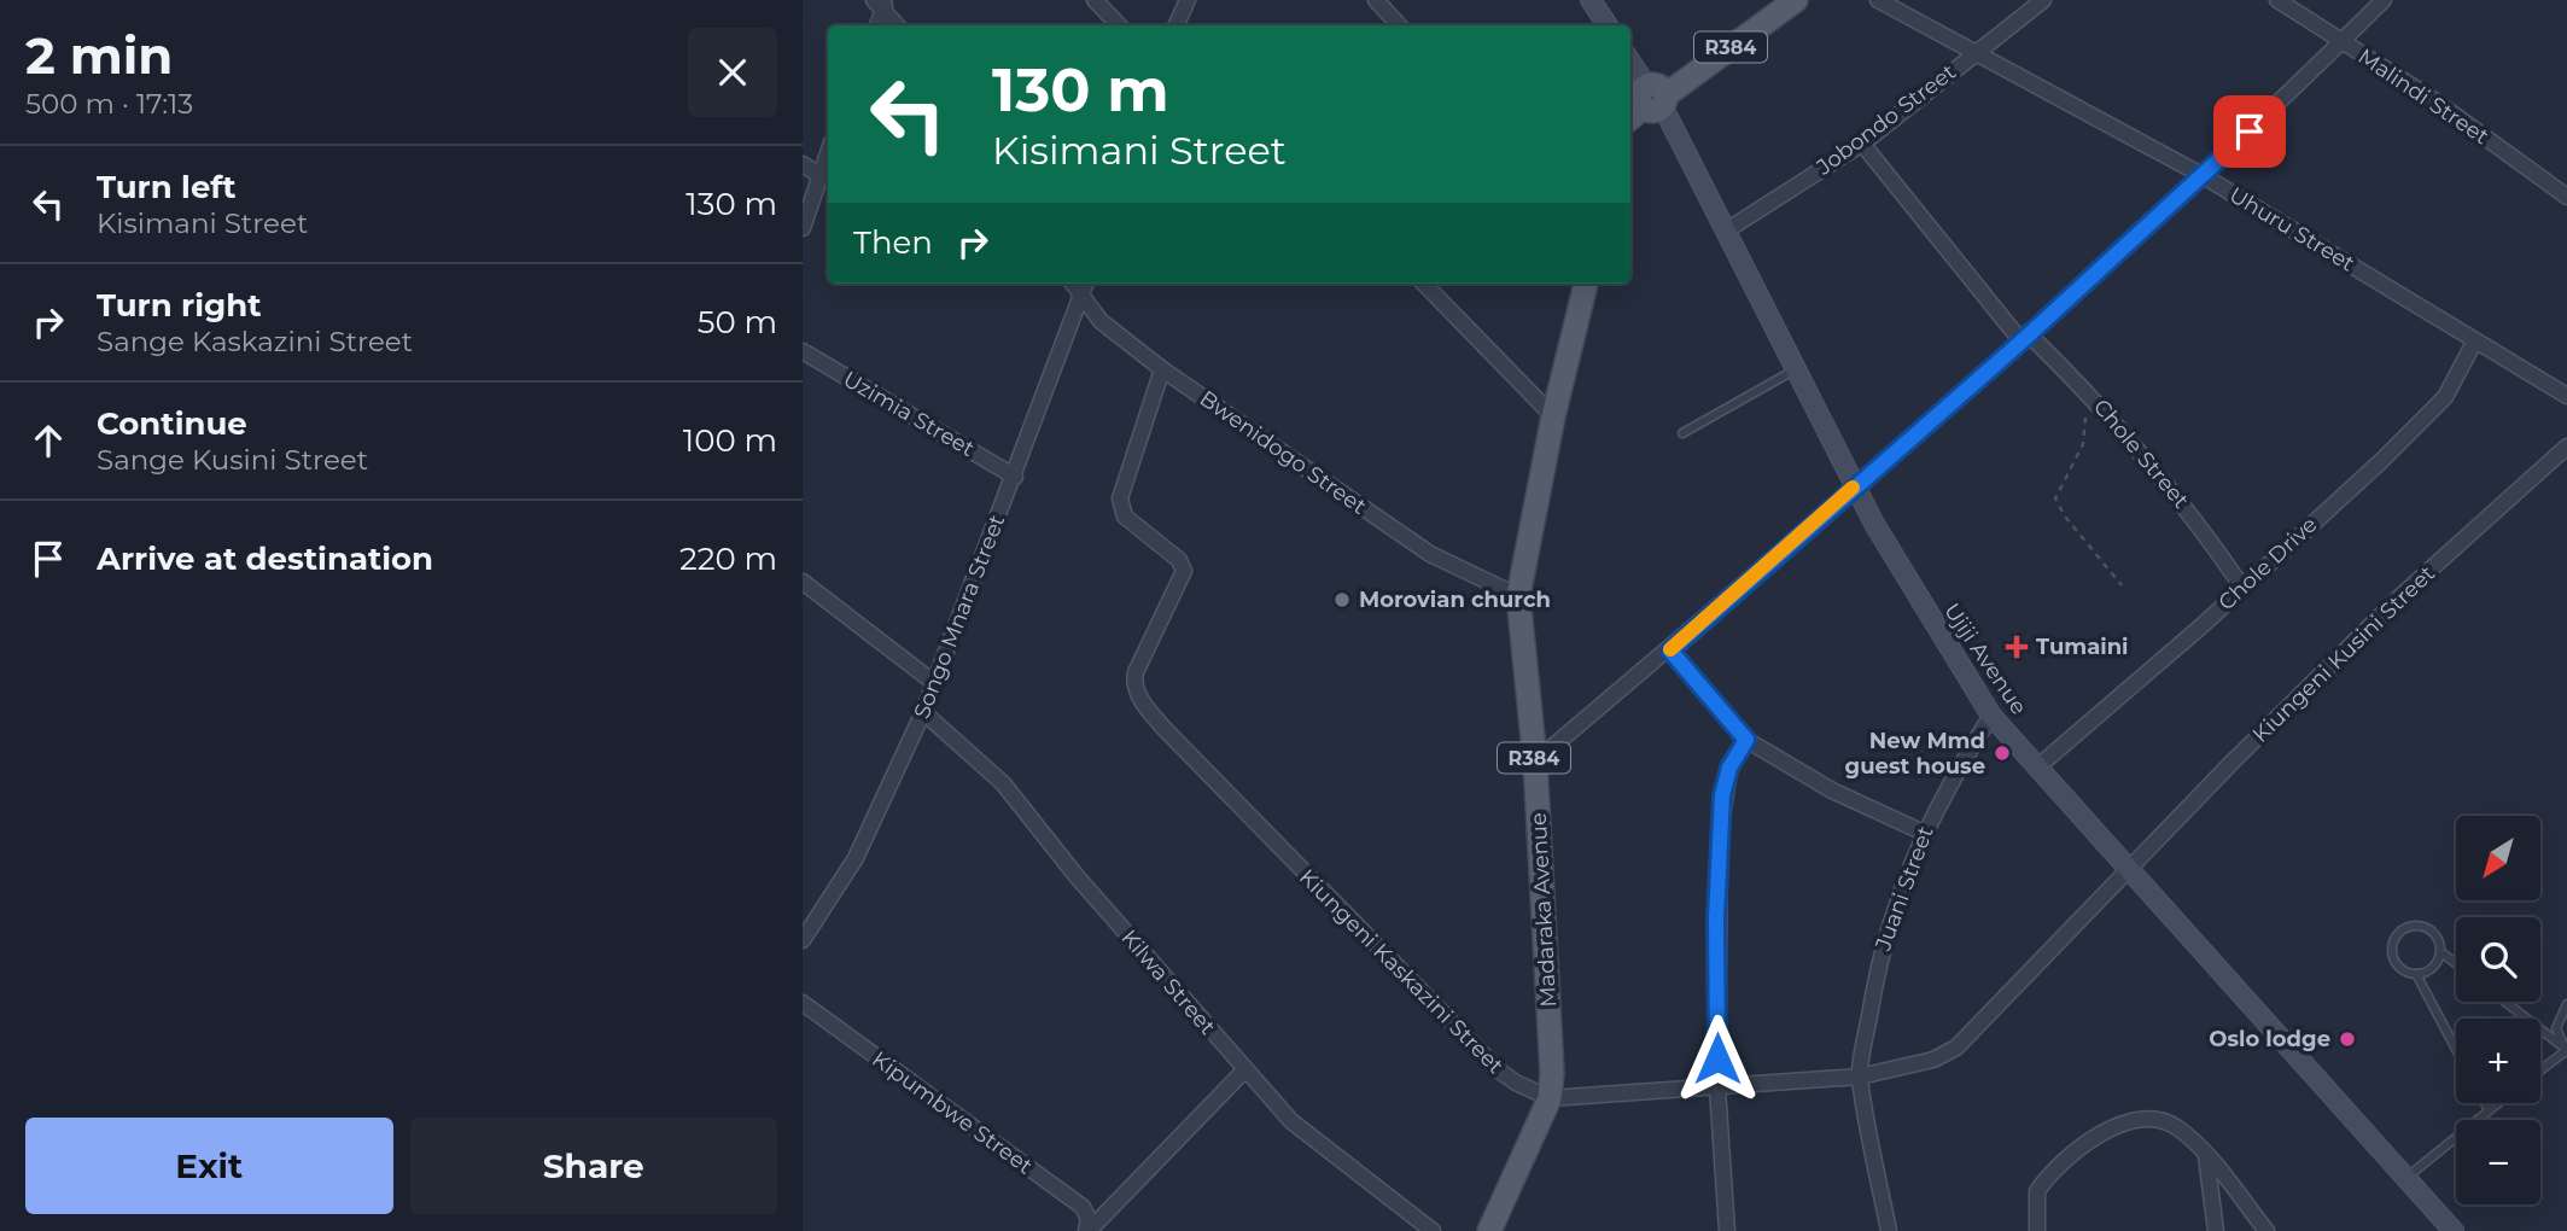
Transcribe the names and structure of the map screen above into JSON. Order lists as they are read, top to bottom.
{
  "streets": {
    "main road": ["R384", "Ujiji Avenue", "Madaraka Avenue"],
    "street": [
      "Malindi Street",
      "Jobondo Street",
      "Uhuru Street",
      "Uzimia Street",
      "Bwenidogo Street",
      "Chole Street",
      "Chole Drive",
      "Songo Mnara Street",
      "Kiungeni Kusini Street",
      "Juani Street",
      "Kiungeni Kaskazini Street",
      "Kilwa Street",
      "Kipumbwe Street"
    ]
  },
  "crossings": [
    ["R384", "Ujiji Avenue"],
    ["Jobondo Street", "Uhuru Street"],
    ["Jobondo Street", "Chole Street"],
    ["Jobondo Street", "Ujiji Avenue"],
    ["Uhuru Street", "Chole Drive"],
    ["Uzimia Street", "Songo Mnara Street"],
    ["Bwenidogo Street", "Songo Mnara Street"],
    ["Bwenidogo Street", "Madaraka Avenue"],
    ["Bwenidogo Street", "Kiungeni Kaskazini Street"],
    ["Chole Street", "Chole Drive"],
    ["Chole Drive", "Ujiji Avenue"],
    ["Songo Mnara Street", "Kilwa Street"],
    ["Kiungeni Kusini Street", "Ujiji Avenue"],
    ["Kiungeni Kusini Street", "Kiungeni Kaskazini Street"],
    ["Ujiji Avenue", "Juani Street"],
    ["Ujiji Avenue", "Kiungeni Kaskazini Street"],
    ["Juani Street", "Kiungeni Kaskazini Street"],
    ["Madaraka Avenue", "Kiungeni Kaskazini Street"]
  ],
  "places": {
    "other": ["Morovian church", "New Mmd guest house", "Oslo lodge"],
    "health": ["Tumaini"]
  },
  "north": "bottom left",
  "page": {
    "heading": ["2 min", "500 m · 17:13"],
    "turn": ["130 m", "Kisimani Street"],
    "list": [
      {
        "name": "Turn left",
        "note": "Kisimani Street",
        "value": "130 m"
      },
      {
        "name": "Turn right",
        "note": "Sange Kaskazini Street",
        "value": "50 m"
      },
      {
        "name": "Continue",
        "note": "Sange Kusini Street",
        "value": "100 m"
      },
      {
        "name": "Arrive at destination",
        "value": "220 m"
      }
    ],
    "then": "Then",
    "map_buttons": ["+", "−"],
    "buttons": ["Exit", "Share"]
  }
}
